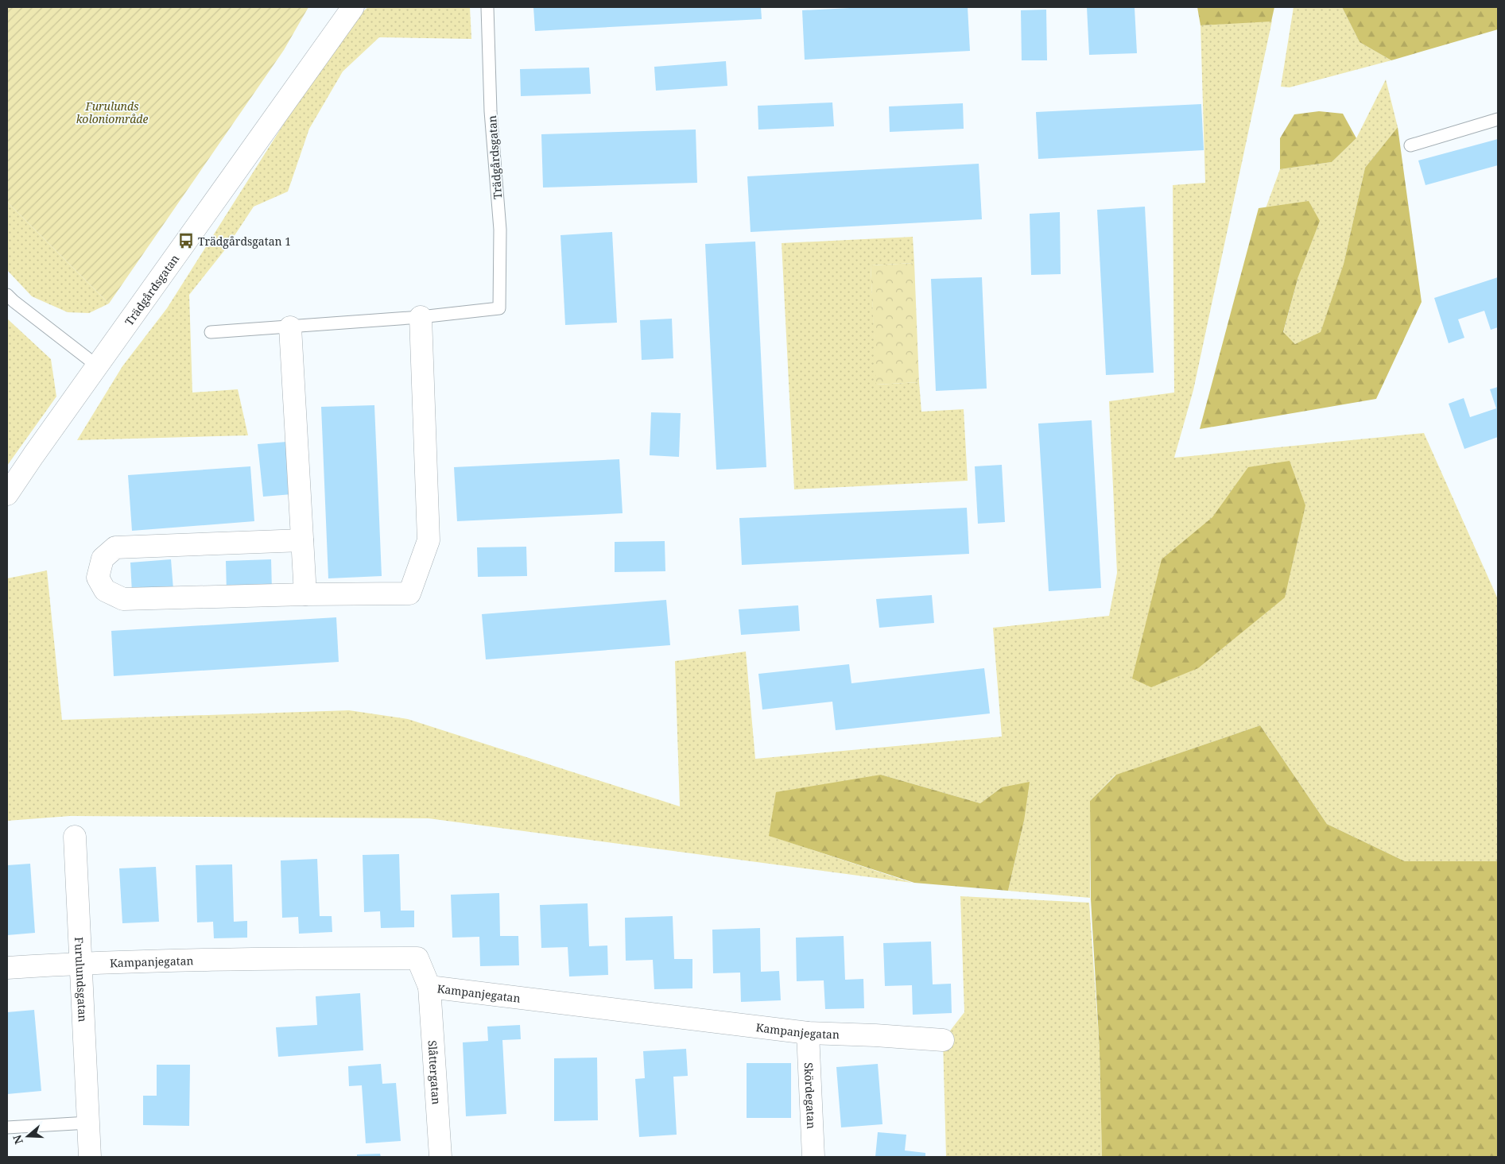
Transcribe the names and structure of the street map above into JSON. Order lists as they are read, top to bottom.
{
  "streets": {
    "street": [
      "Trädgårdsgatan",
      "Kampanjegatan",
      "Furulundsgatan",
      "Slåttergatan",
      "Skördegatan"
    ]
  },
  "crossings": [
    ["Kampanjegatan", "Furulundsgatan"],
    ["Kampanjegatan", "Slåttergatan"],
    ["Kampanjegatan", "Skördegatan"]
  ],
  "parks": ["Furulunds koloniområde"],
  "places": {
    "bus stop": ["Trädgårdsgatan 1"]
  },
  "north": "left"
}
